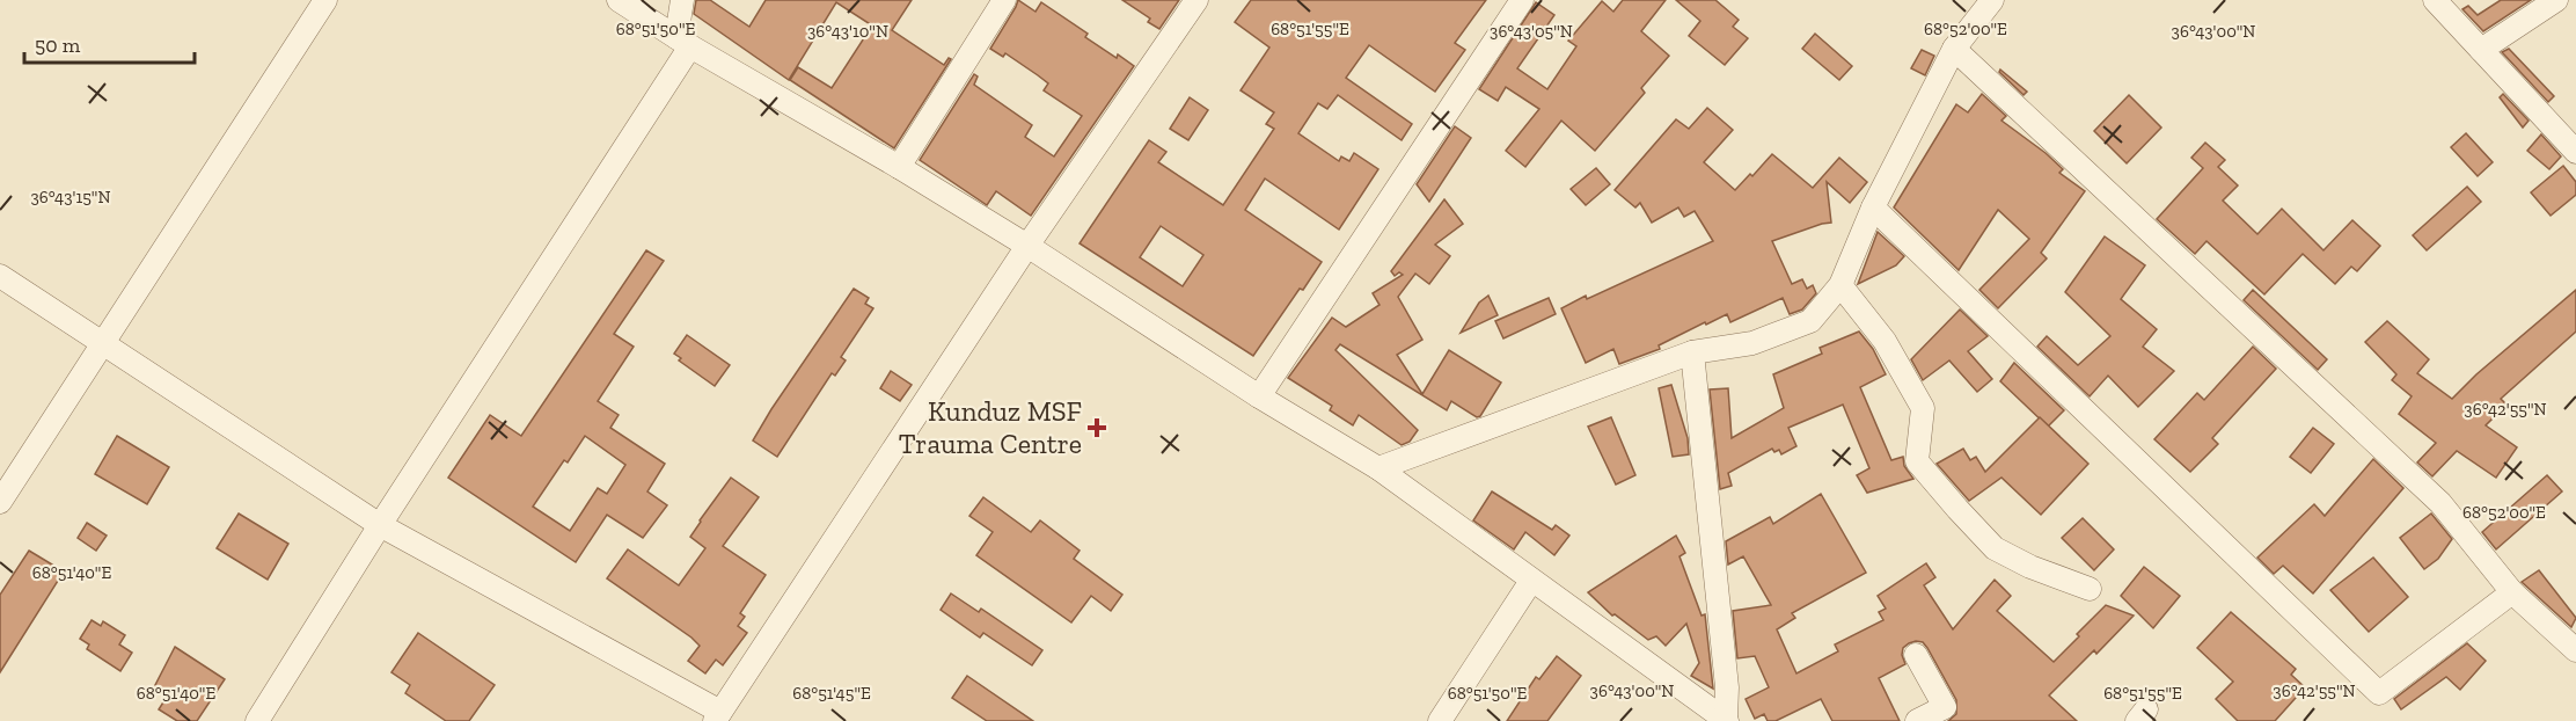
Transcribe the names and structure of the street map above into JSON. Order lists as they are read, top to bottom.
{
  "places": {
    "health": ["Kunduz MSF Trauma Centre"]
  },
  "scale_bar": "50 m",
  "coordinates": [
    "68°51'50\"E",
    "68°51'55\"E",
    "68°52'00\"E",
    "36°43'10\"N",
    "36°43'05\"N",
    "36°43'00\"N",
    "36°43'15\"N",
    "36°42'55\"N",
    "68°51'40\"E",
    "68°51'45\"E"
  ]
}
